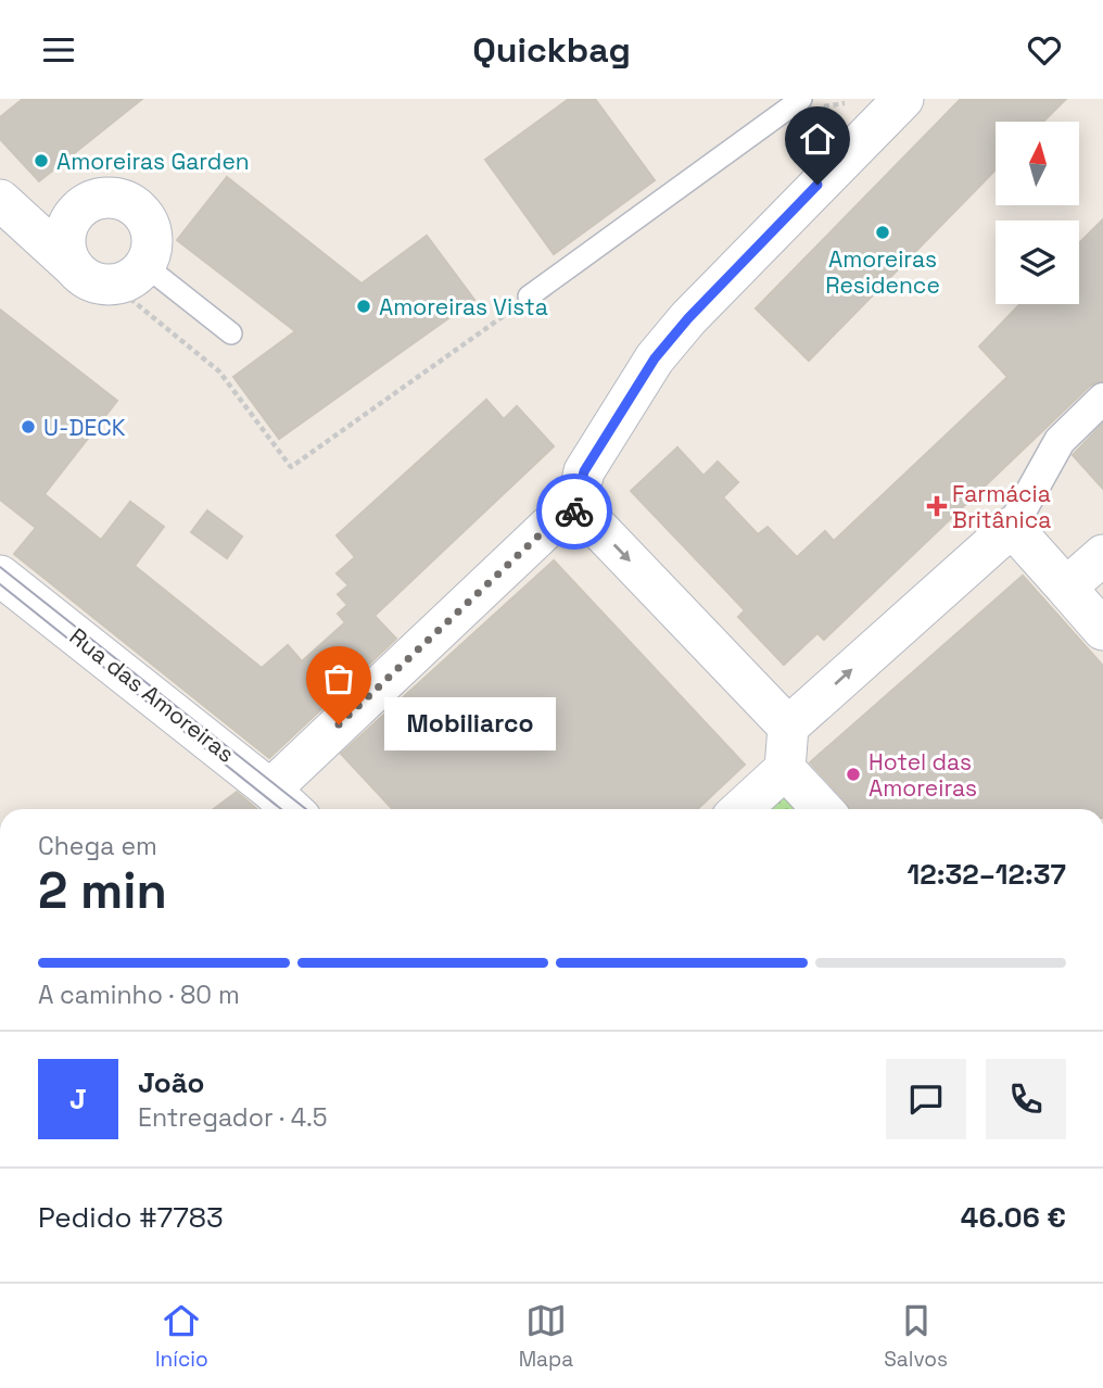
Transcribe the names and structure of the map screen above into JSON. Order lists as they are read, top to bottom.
{
  "streets": {
    "street": ["Rua das Amoreiras"]
  },
  "places": {
    "other": [
      "Amoreiras Garden",
      "Amoreiras Residence",
      "Amoreiras Vista",
      "U-DECK",
      "Mobiliarco",
      "Hotel das Amoreiras"
    ],
    "health": ["Farmácia Britânica"]
  },
  "north": "top",
  "page": {
    "header": "Quickbag",
    "bubble": "Mobiliarco",
    "heading": ["2 min", "Chega em", "12:32–12:37"],
    "panel": [
      "João",
      "Entregador · 4.5",
      "Pedido #7783",
      "46.06 €"
    ],
    "bar": "A caminho · 80 m",
    "round": "J",
    "tabs": ["Início", "Mapa", "Salvos"]
  }
}
